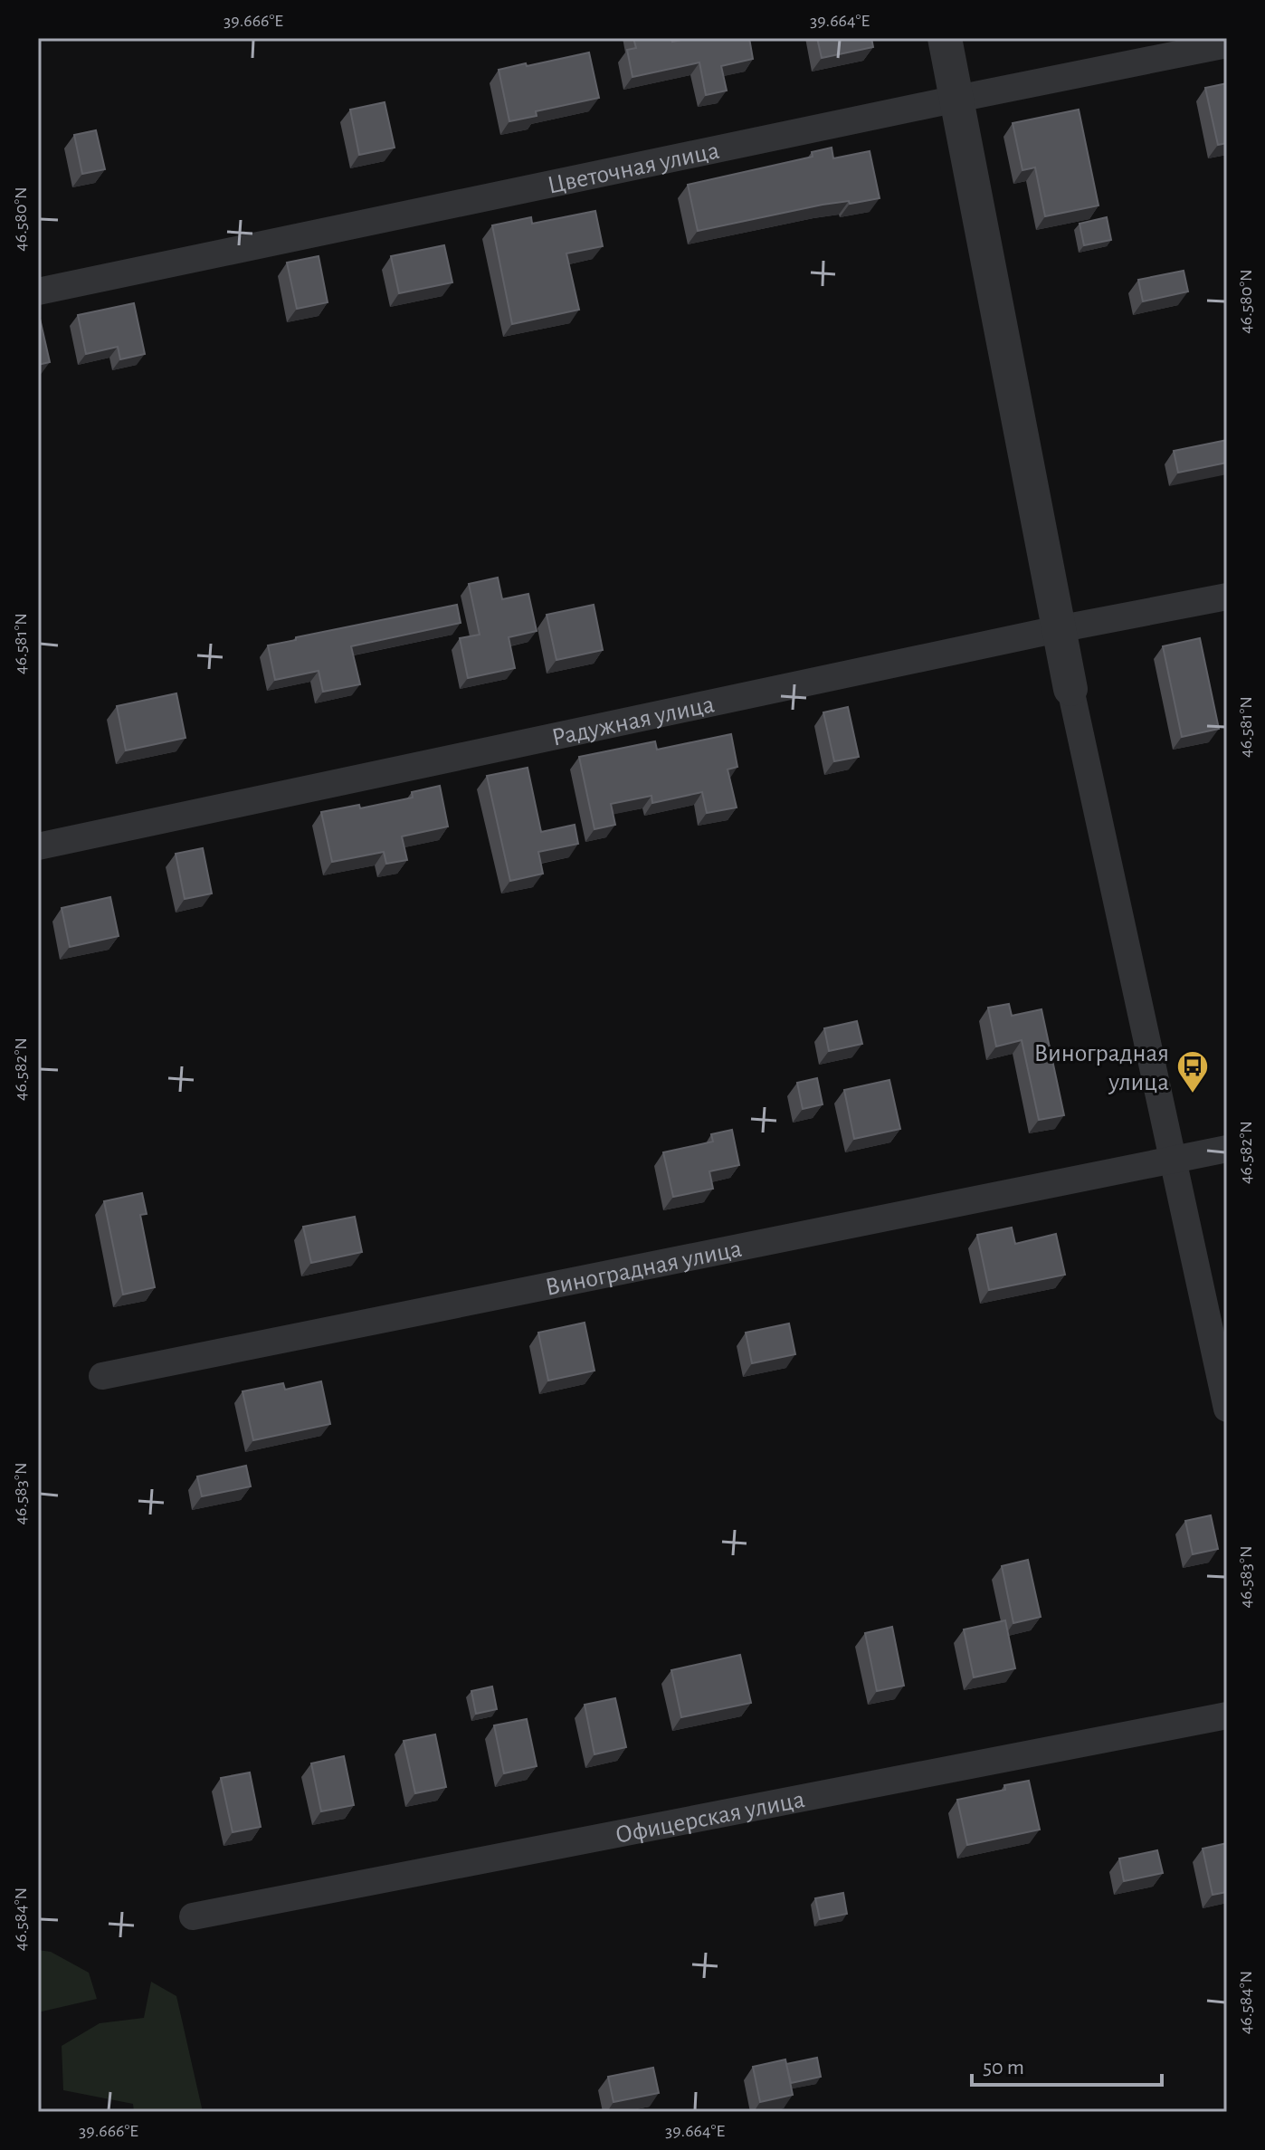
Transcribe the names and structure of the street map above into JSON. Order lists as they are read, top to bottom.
{
  "streets": {
    "street": [
      "Цветочная улица",
      "Радужная улица",
      "Виноградная улица",
      "Офицерская улица"
    ]
  },
  "places": {
    "bus stop": ["Виноградная улица"]
  },
  "scale_bar": "50 m",
  "coordinates": [
    "39.666°E",
    "39.664°E",
    "46.580°N",
    "46.581°N",
    "46.582°N",
    "46.583°N",
    "46.584°N"
  ]
}
